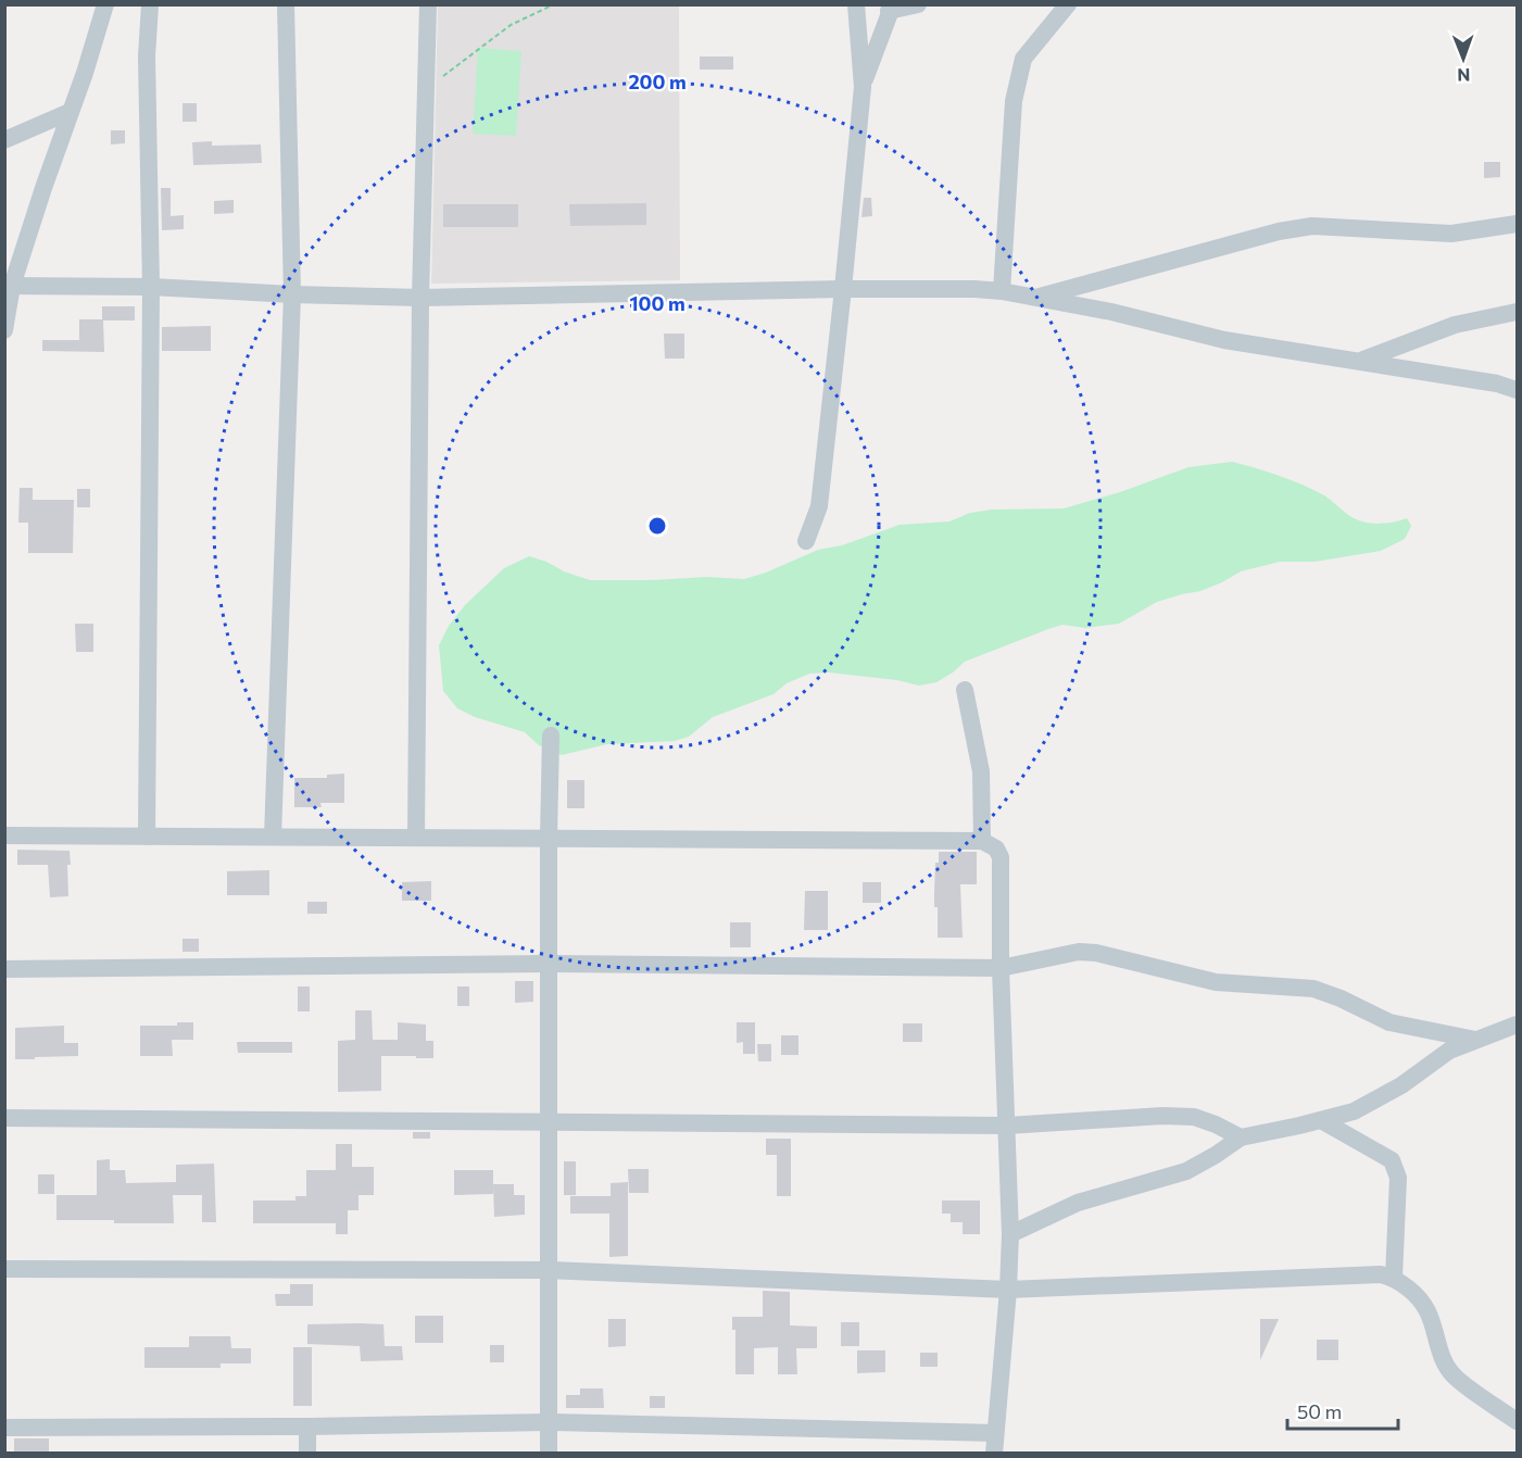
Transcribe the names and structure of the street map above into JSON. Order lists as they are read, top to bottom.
{
  "scale_bar": "50 m",
  "north": "bottom",
  "rings": ["200 m", "100 m"]
}
